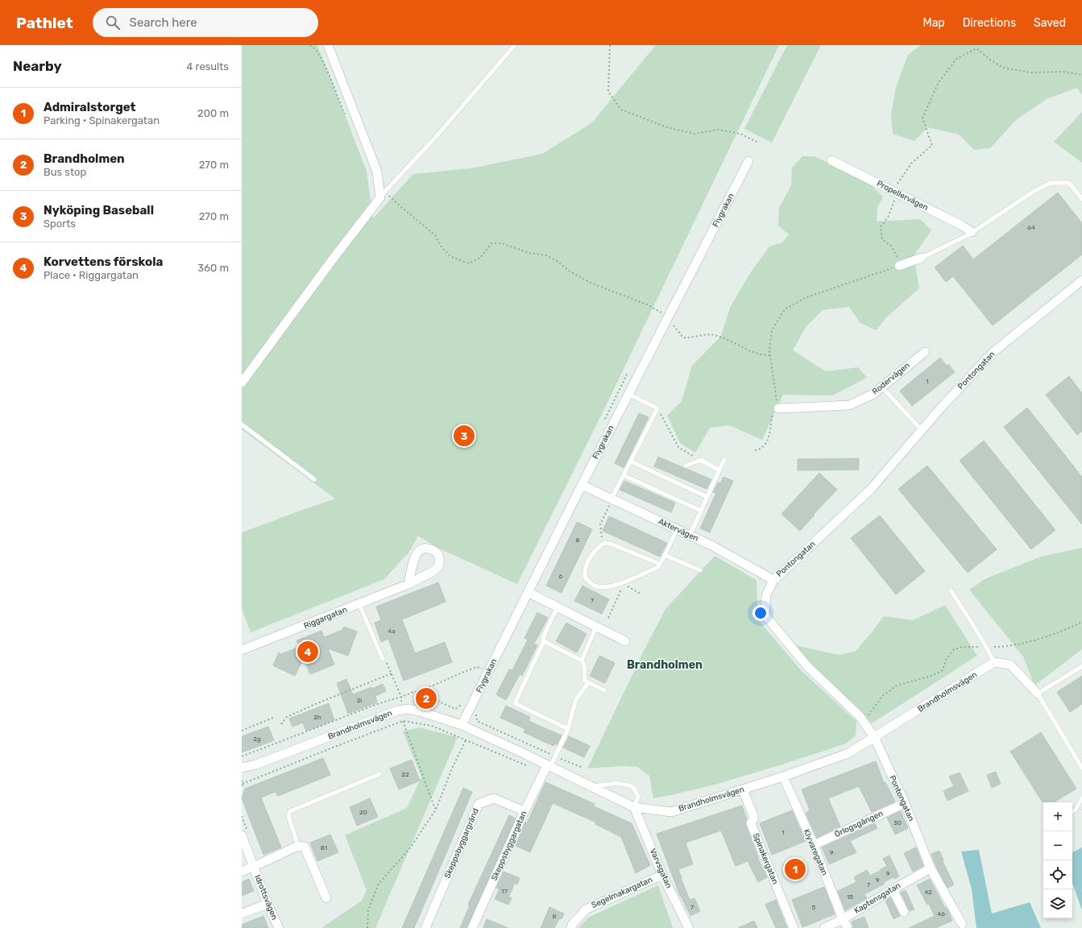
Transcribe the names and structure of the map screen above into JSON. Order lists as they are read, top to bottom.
{
  "streets": {
    "street": [
      "Propellervägen",
      "Flygrakan",
      "Pontongatan",
      "Rodervägen",
      "Aktervägen",
      "Riggargatan",
      "Brandholmsvägen",
      "Örlogsgängen",
      "Skeppsbyggargränd",
      "Skeppsbyggargatan",
      "Klyvaregatan",
      "Spinakergatan",
      "Varvsgatan",
      "Segelmakargatan",
      "Idrottsvägen",
      "Kaptensgatan"
    ]
  },
  "crossings": [
    ["Flygrakan", "Aktervägen"],
    ["Flygrakan", "Brandholmsvägen"],
    ["Pontongatan", "Aktervägen"],
    ["Pontongatan", "Brandholmsvägen"],
    ["Pontongatan", "Örlogsgängen"],
    ["Pontongatan", "Kaptensgatan"],
    ["Brandholmsvägen", "Skeppsbyggargatan"],
    ["Brandholmsvägen", "Klyvaregatan"],
    ["Brandholmsvägen", "Spinakergatan"],
    ["Brandholmsvägen", "Varvsgatan"],
    ["Örlogsgängen", "Klyvaregatan"],
    ["Skeppsbyggargränd", "Skeppsbyggargatan"],
    ["Klyvaregatan", "Kaptensgatan"],
    ["Varvsgatan", "Segelmakargatan"]
  ],
  "districts": ["Brandholmen"],
  "house_numbers": [
    "64",
    "1",
    "8",
    "6",
    "7",
    "4a",
    "2i",
    "2h",
    "2g",
    "22",
    "20",
    "30",
    "1",
    "81",
    "9",
    "9",
    "9",
    "7",
    "17",
    "42",
    "15",
    "7",
    "5",
    "46",
    "8"
  ],
  "page": {
    "header": "Pathlet",
    "search": "Search here",
    "nav": ["Map", "Directions", "Saved"],
    "heading": ["Nearby", "4 results"],
    "list": [
      {
        "mark": "1",
        "name": "Admiralstorget",
        "note": "Parking · Spinakergatan",
        "value": "200 m"
      },
      {
        "mark": "2",
        "name": "Brandholmen",
        "note": "Bus stop",
        "value": "270 m"
      },
      {
        "mark": "3",
        "name": "Nyköping Baseball",
        "note": "Sports",
        "value": "270 m"
      },
      {
        "mark": "4",
        "name": "Korvettens förskola",
        "note": "Place · Riggargatan",
        "value": "360 m"
      }
    ],
    "pins": [
      "3",
      "4",
      "2",
      "1"
    ],
    "map_buttons": ["+", "−"]
  }
}
